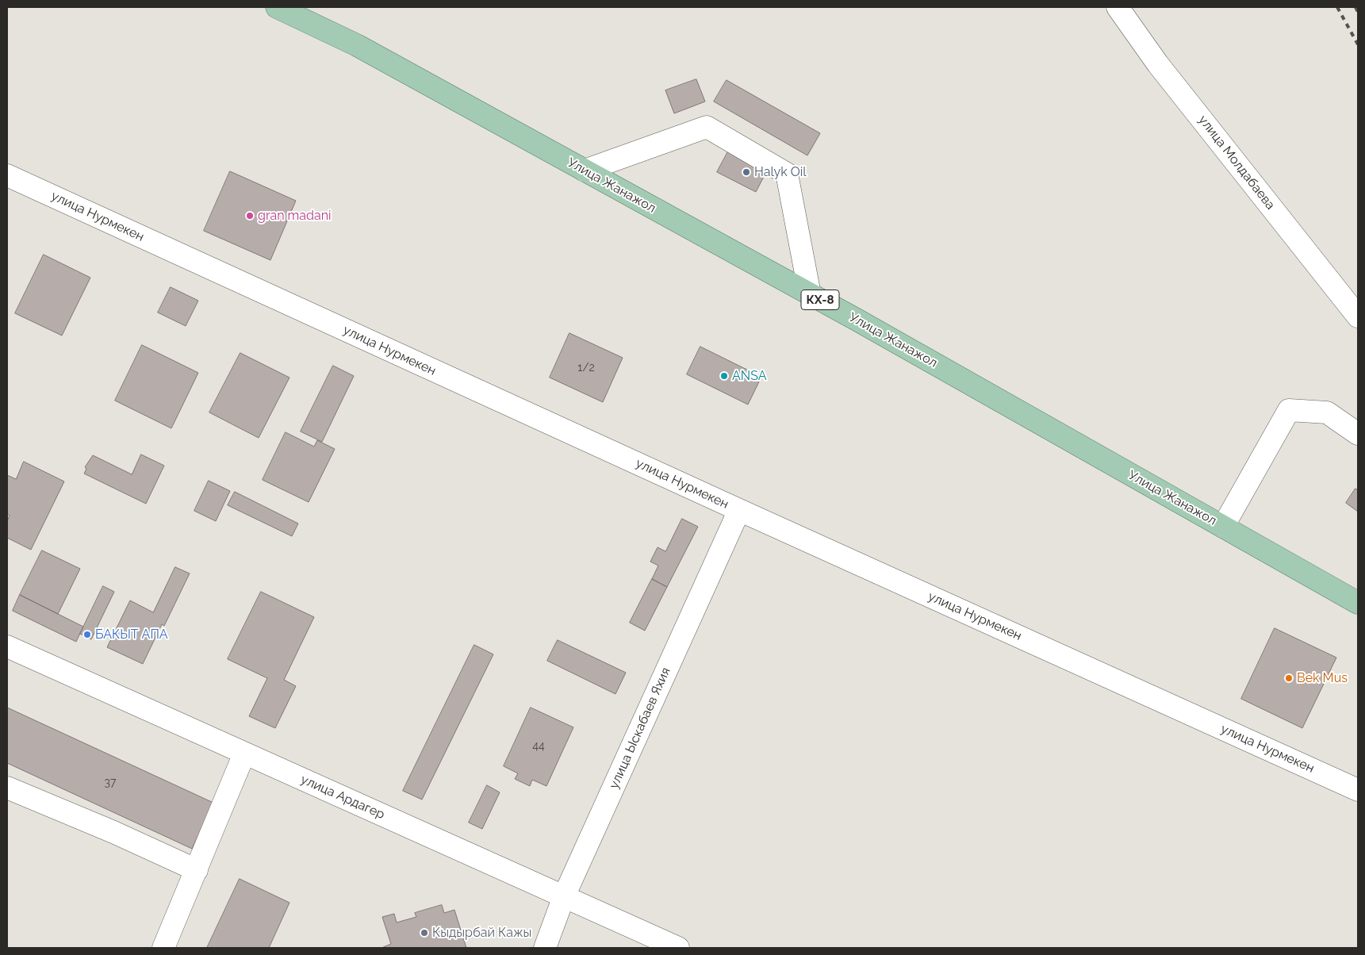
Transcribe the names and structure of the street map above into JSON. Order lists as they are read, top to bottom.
{
  "streets": {
    "main road": ["Улица Жанажол", "КХ-8"],
    "street": [
      "улица Молдабаева",
      "улица Нурмекен",
      "улица Ыскабаев Яхия",
      "улица Ардагер"
    ]
  },
  "crossings": [
    ["улица Нурмекен", "улица Ыскабаев Яхия"],
    ["улица Ыскабаев Яхия", "улица Ардагер"]
  ],
  "places": [
    "Halyk Oil",
    "gran madani",
    "ANSA",
    "БАКЫТ АПА",
    "Bek Mus",
    "Кыдырбай Кажы"
  ],
  "house_numbers": ["1/2", "44", "37"]
}
